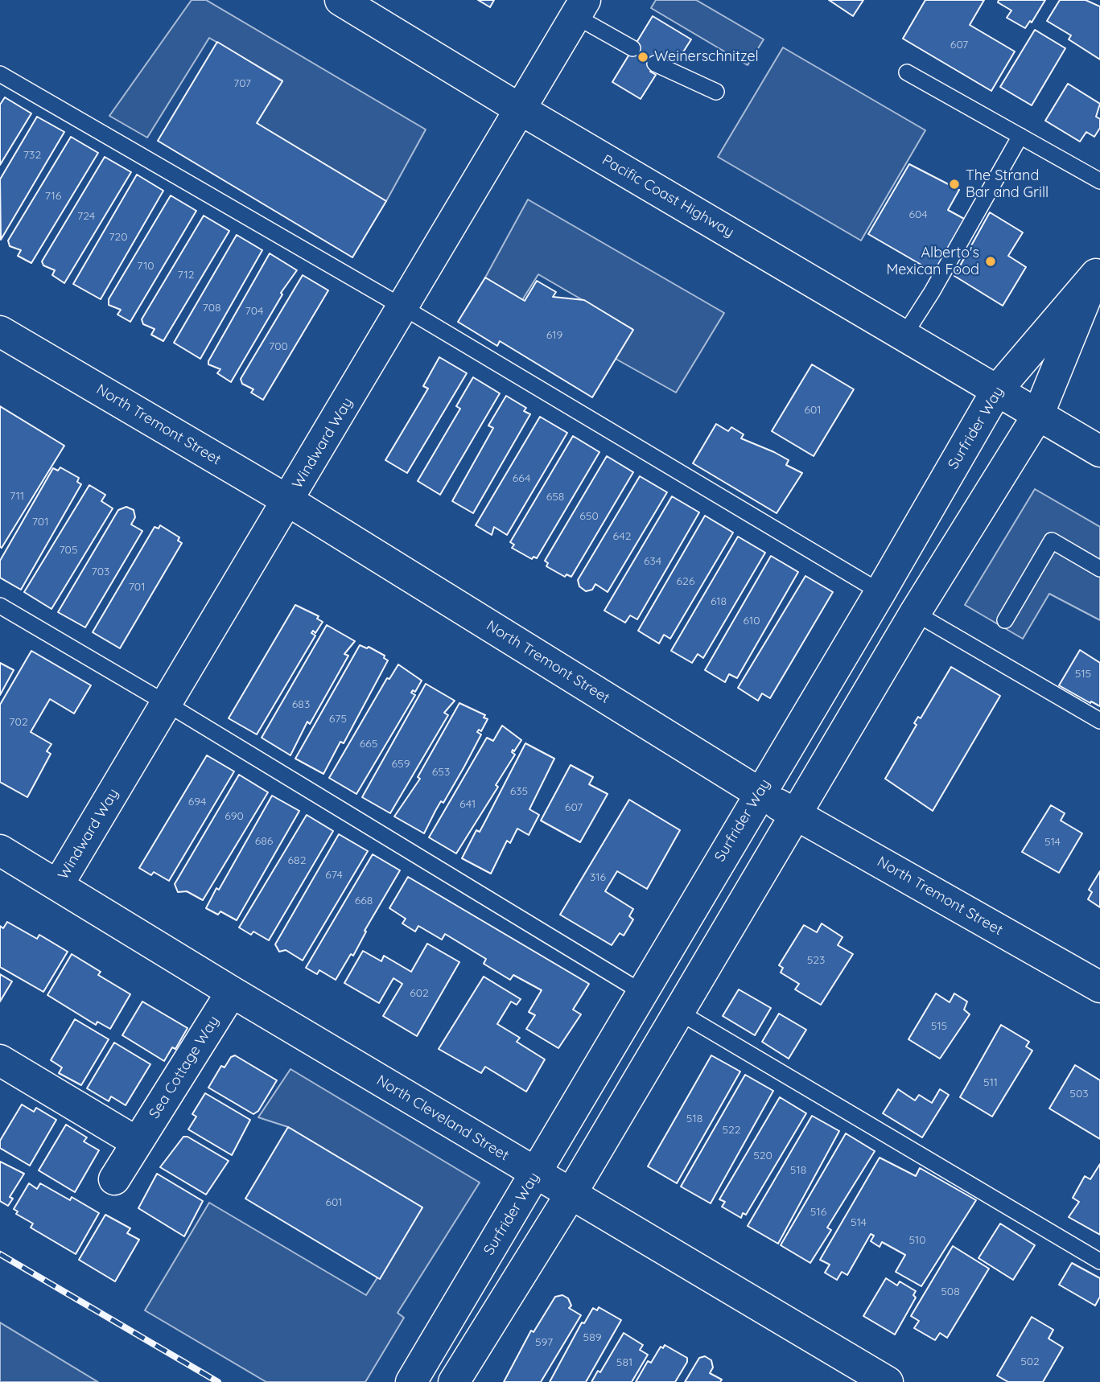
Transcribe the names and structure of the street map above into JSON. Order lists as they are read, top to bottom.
{
  "streets": {
    "street": [
      "Pacific Coast Highway",
      "North Tremont Street",
      "Surfrider Way",
      "Windward Way",
      "Sea Cottage Way",
      "North Cleveland Street"
    ]
  },
  "crossings": [
    ["Pacific Coast Highway", "Surfrider Way"],
    ["Pacific Coast Highway", "Windward Way"],
    ["North Tremont Street", "Surfrider Way"],
    ["North Tremont Street", "Windward Way"],
    ["Surfrider Way", "North Cleveland Street"],
    ["Windward Way", "North Cleveland Street"],
    ["Sea Cottage Way", "North Cleveland Street"]
  ],
  "places": ["Weinerschnitzel", "The Strand Bar and Grill", "Alberto's Mexican Food"],
  "house_numbers": [
    "607",
    "707",
    "732",
    "716",
    "604",
    "724",
    "720",
    "710",
    "712",
    "708",
    "704",
    "619",
    "700",
    "601",
    "664",
    "711",
    "658",
    "650",
    "701",
    "642",
    "705",
    "634",
    "703",
    "626",
    "701",
    "618",
    "610",
    "515",
    "683",
    "675",
    "702",
    "665",
    "659",
    "653",
    "635",
    "694",
    "641",
    "607",
    "690",
    "686",
    "514",
    "682",
    "674",
    "316",
    "668",
    "523",
    "602",
    "515",
    "511",
    "503",
    "518",
    "522",
    "520",
    "518",
    "601",
    "516",
    "514",
    "510",
    "508",
    "589",
    "597",
    "502",
    "581"
  ]
}
